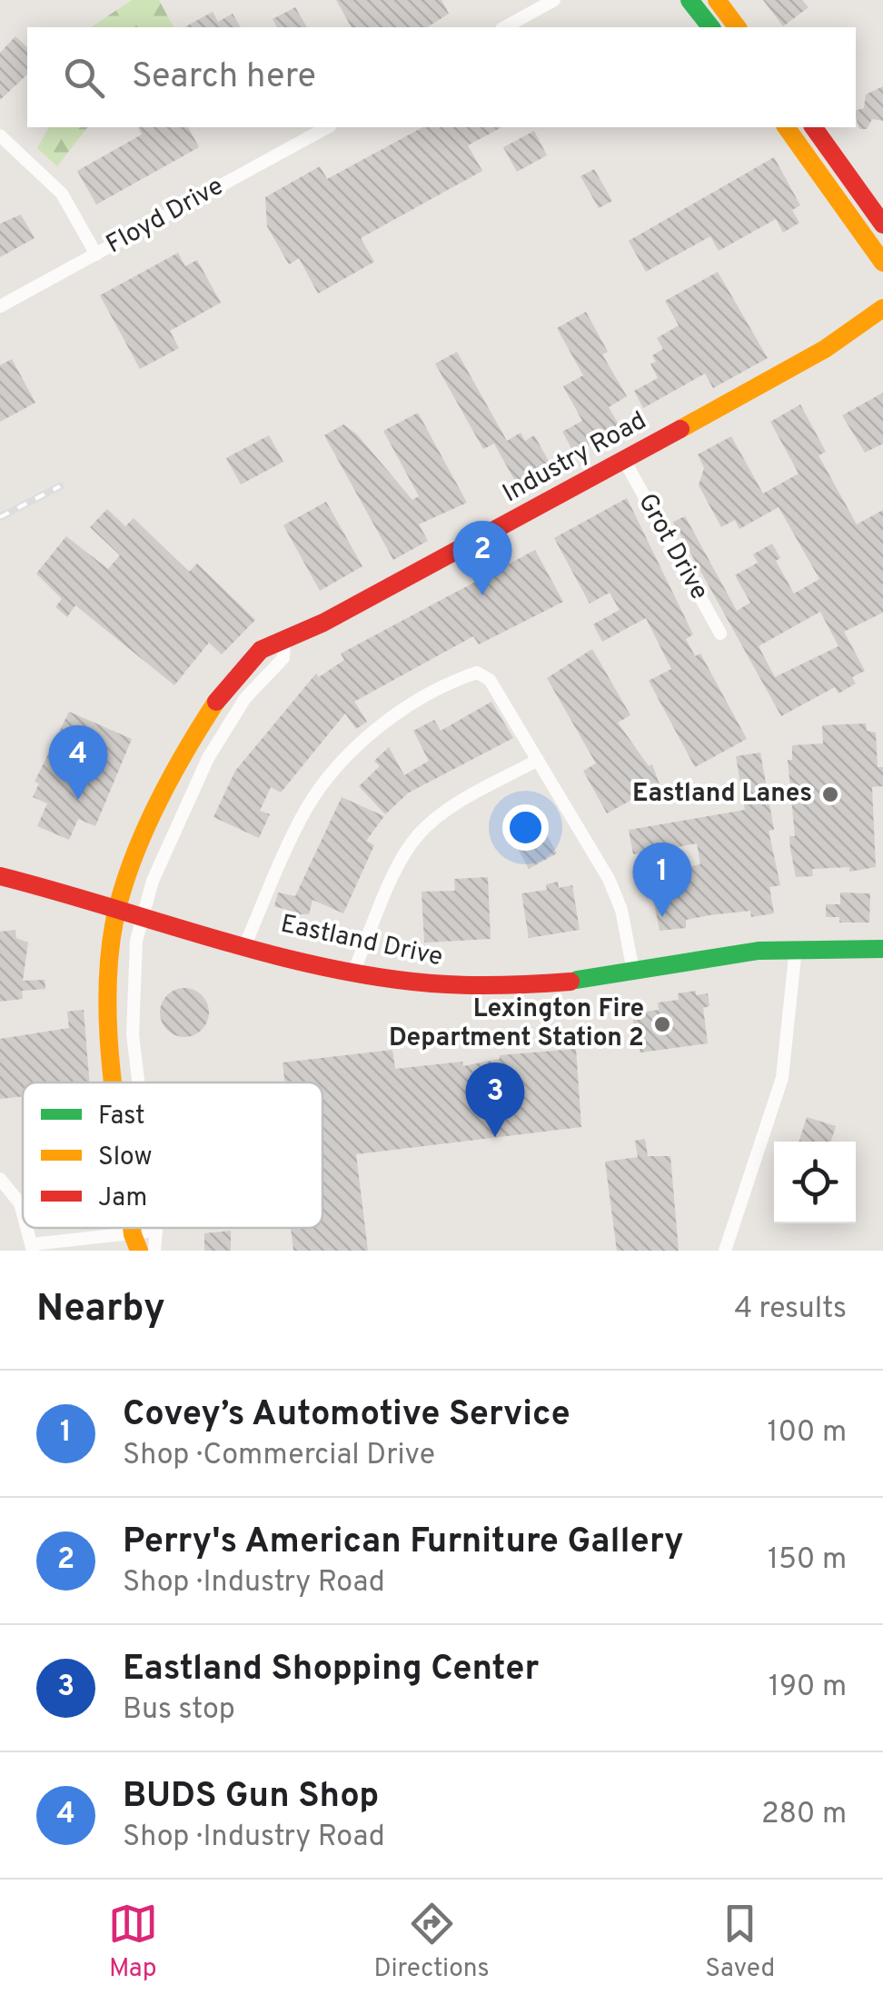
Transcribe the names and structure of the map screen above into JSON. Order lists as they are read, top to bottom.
{
  "streets": {
    "main road": ["Industry Road", "Eastland Drive"],
    "street": ["Floyd Drive", "Grot Drive"]
  },
  "crossings": [
    ["Industry Road", "Grot Drive"],
    ["Industry Road", "Eastland Drive"]
  ],
  "places": ["Eastland Lanes", "Lexington Fire Department Station 2"],
  "legend": ["Fast", "Slow", "Jam"],
  "page": {
    "search": "Search here",
    "pins": [
      "2",
      "4",
      "1",
      "3"
    ],
    "heading": ["Nearby", "4 results"],
    "list": [
      {
        "mark": "1",
        "name": "Covey’s Automotive Service",
        "note": "Shop · Commercial Drive",
        "value": "100 m"
      },
      {
        "mark": "2",
        "name": "Perry's American Furniture Gallery",
        "note": "Shop · Industry Road",
        "value": "150 m"
      },
      {
        "mark": "3",
        "name": "Eastland Shopping Center",
        "note": "Bus stop",
        "value": "190 m"
      },
      {
        "mark": "4",
        "name": "BUDS Gun Shop",
        "note": "Shop · Industry Road",
        "value": "280 m"
      }
    ],
    "nav": ["Map", "Directions", "Saved"]
  }
}
